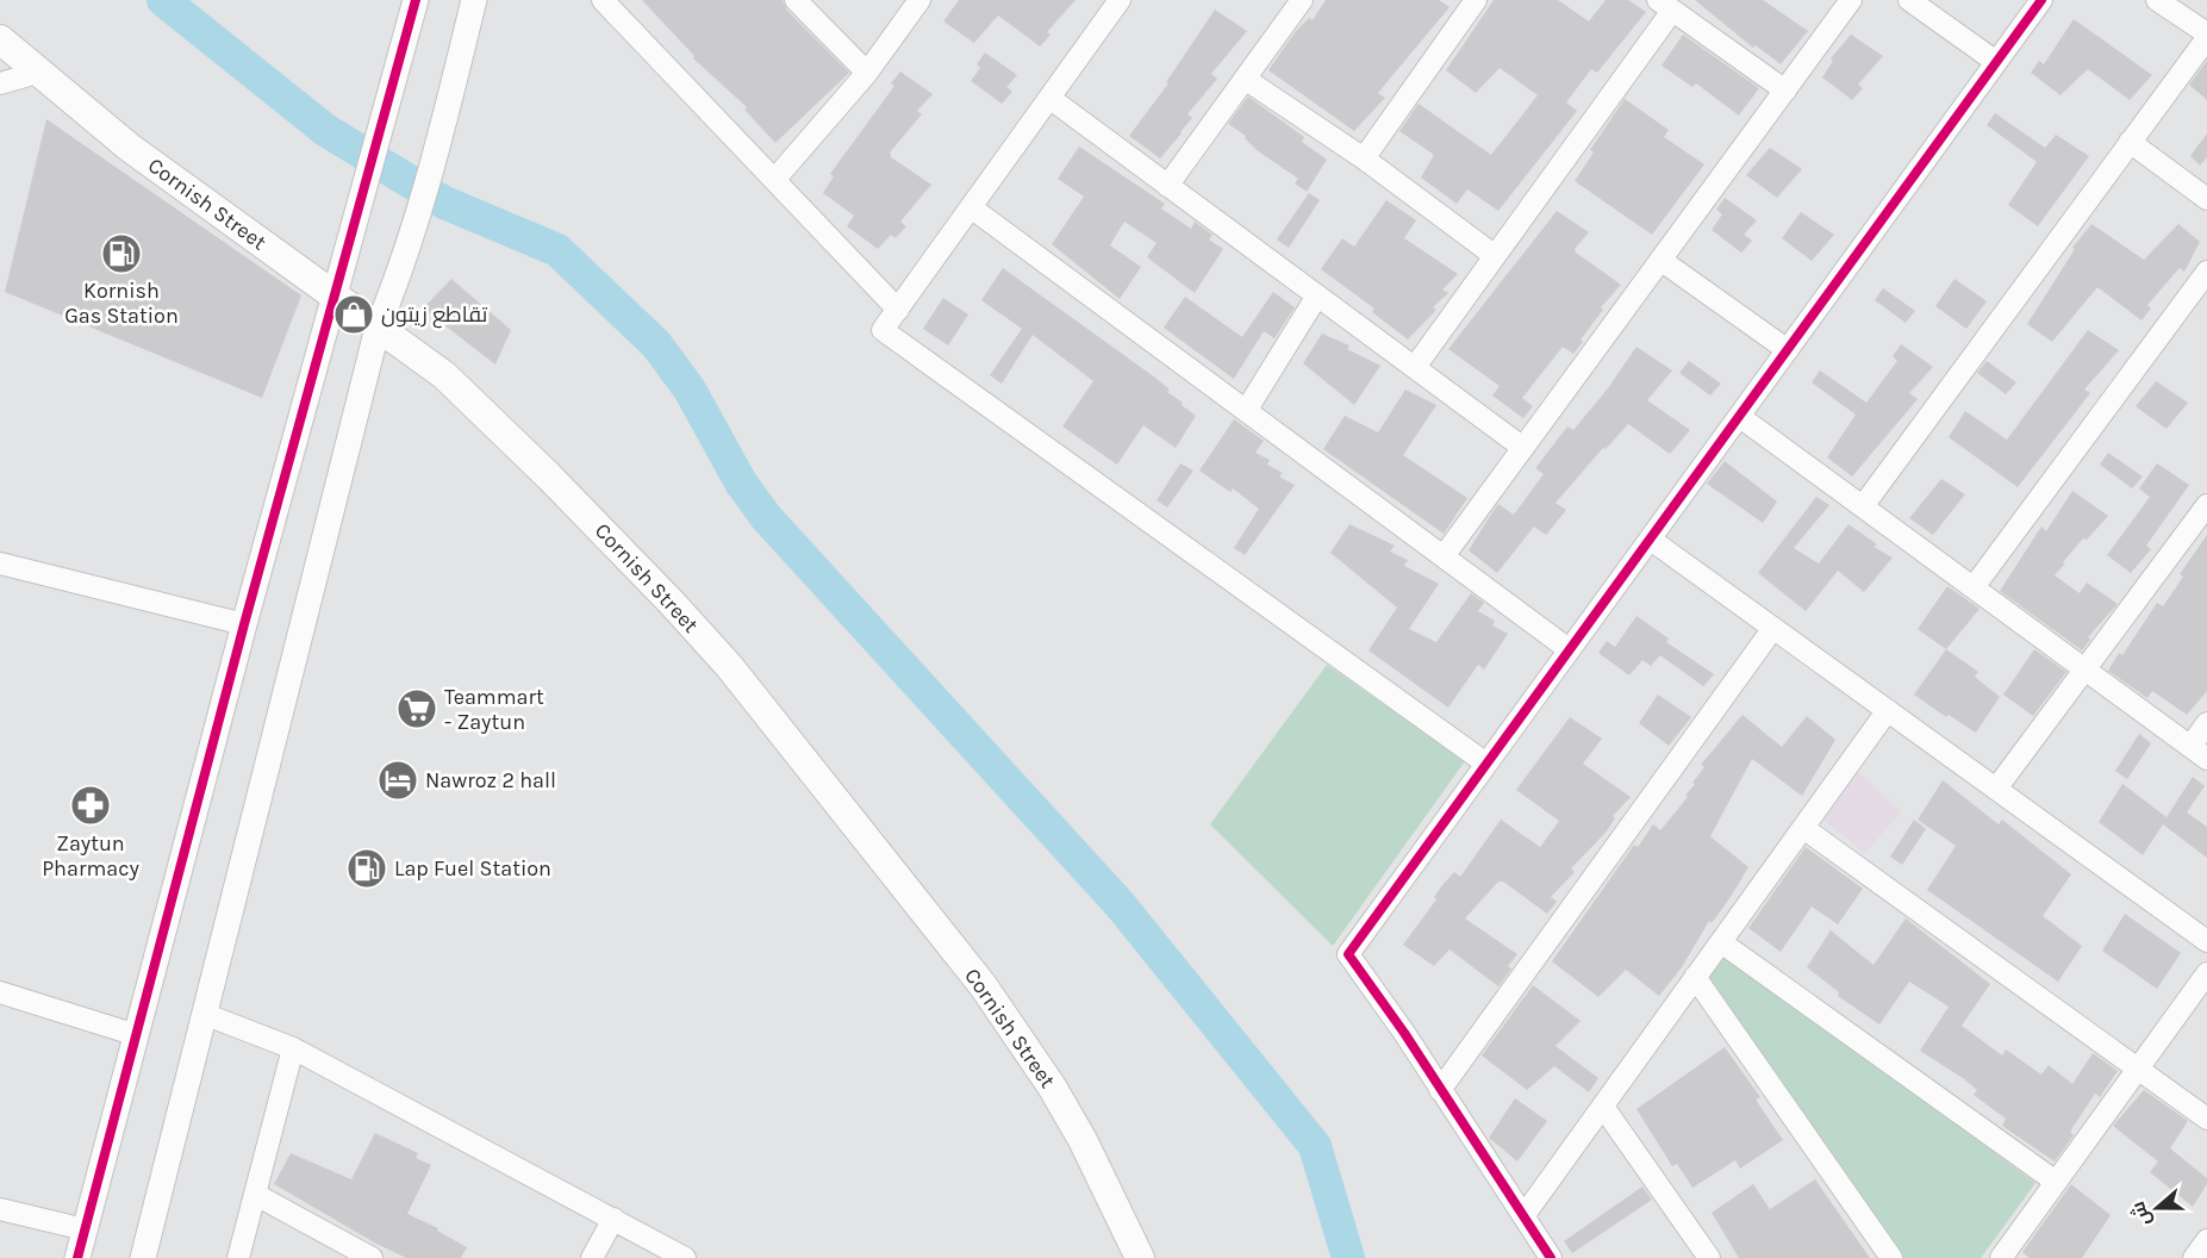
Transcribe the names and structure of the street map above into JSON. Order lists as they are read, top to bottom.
{
  "streets": {
    "main road": ["Cornish Street"]
  },
  "places": {
    "fuel station": ["Kornish Gas Station", "Lap Fuel Station"],
    "shop": ["تقاطع زيتون"],
    "supermarket": ["Teammart - Zaytun"],
    "hotel": ["Nawroz 2 hall"],
    "pharmacy": ["Zaytun Pharmacy"]
  },
  "north": "left"
}
